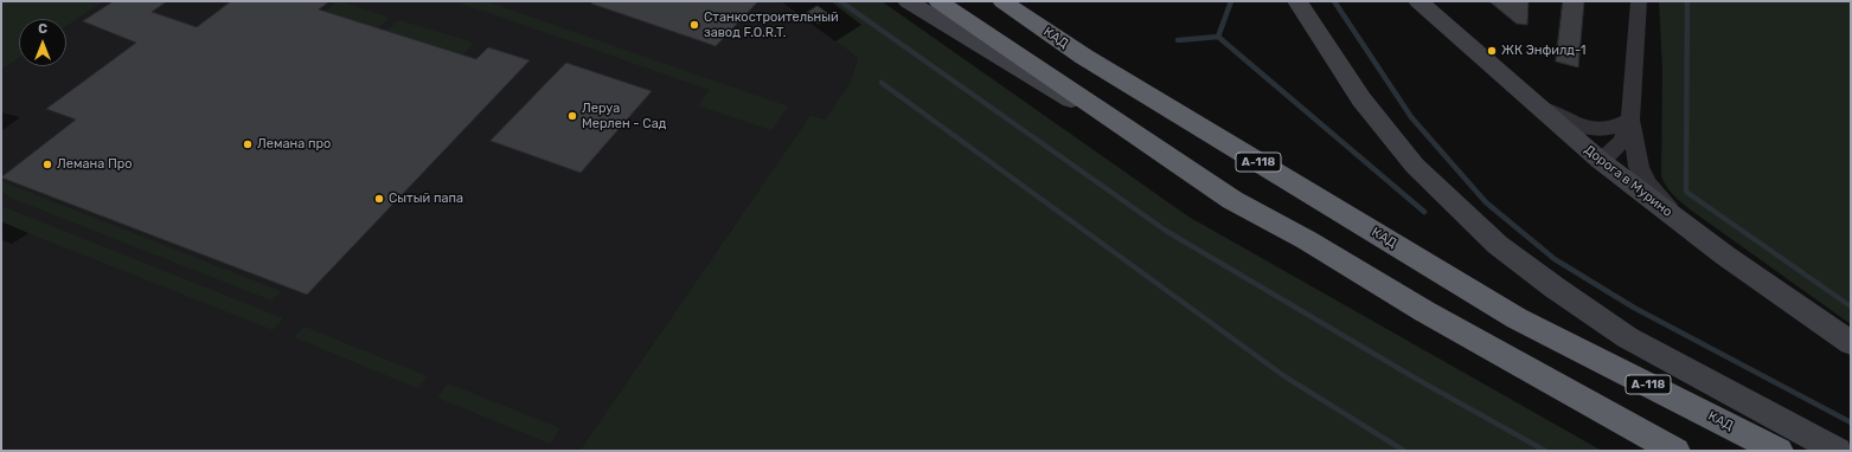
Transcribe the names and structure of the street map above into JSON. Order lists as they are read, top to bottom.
{
  "streets": {
    "highway": ["КАД", "А-118"],
    "main road": ["Дорога в Мурино"]
  },
  "places": [
    "Станкостроительный завод F.O.R.T.",
    "ЖК Энфилд-1",
    "Леруа Мерлен - Сад",
    "Лемана про",
    "Лемана Про",
    "Сытый папа"
  ],
  "north": "top"
}
